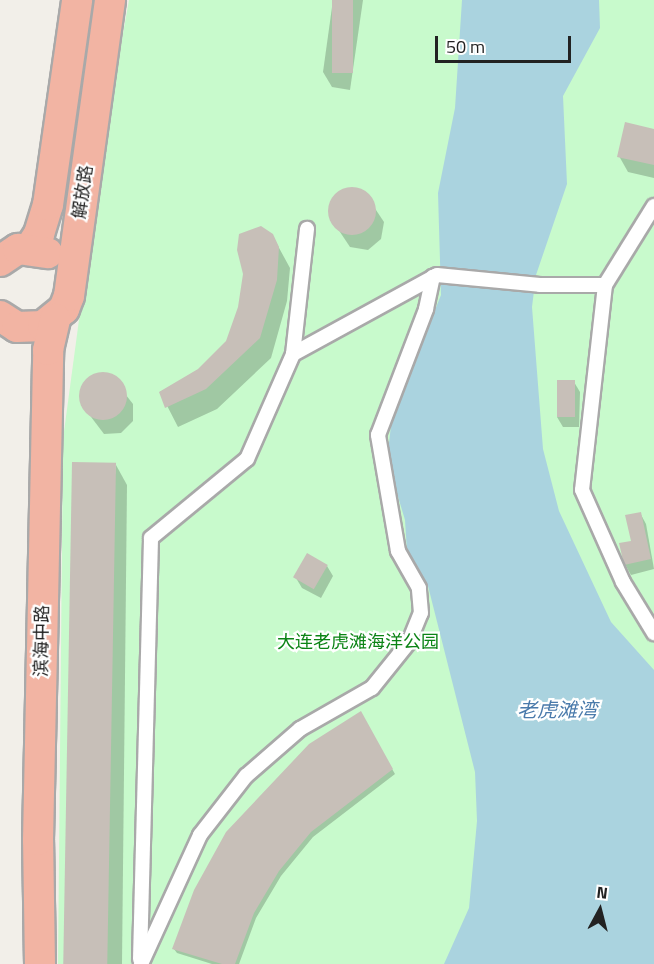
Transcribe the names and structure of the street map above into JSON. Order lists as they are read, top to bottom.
{
  "streets": {
    "highway": ["解放路", "滨海中路"]
  },
  "crossings": [
    ["解放路", "滨海中路"]
  ],
  "water": ["老虎滩湾"],
  "parks": ["大连老虎滩海洋公园"],
  "scale_bar": "50 m",
  "north": "top"
}
